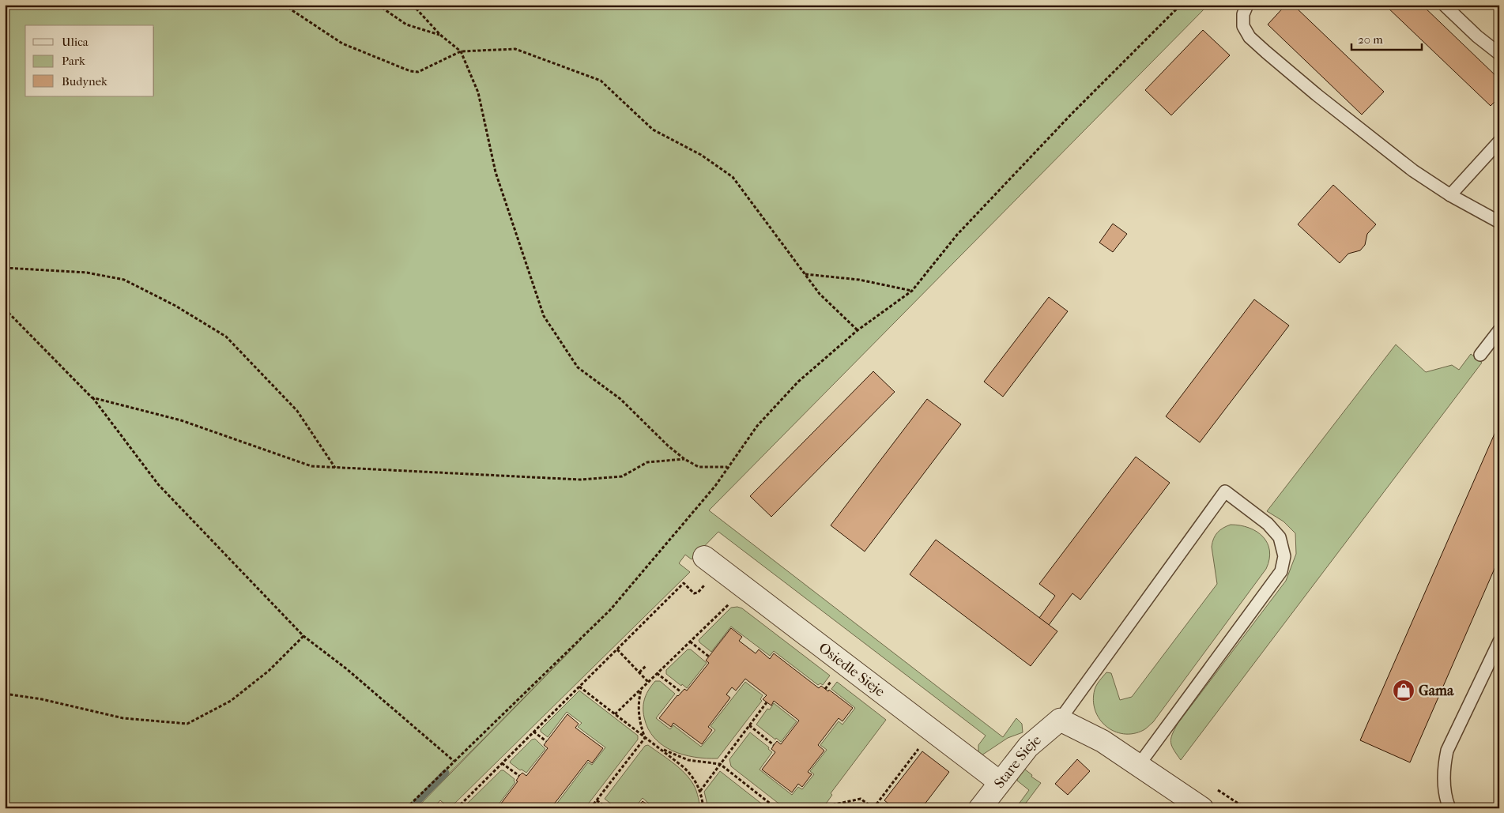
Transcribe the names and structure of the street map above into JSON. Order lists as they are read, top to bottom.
{
  "streets": {
    "street": ["Osiedle Sieje", "Stare Sieje"]
  },
  "crossings": [
    ["Osiedle Sieje", "Stare Sieje"]
  ],
  "places": {
    "shop": ["Gama"]
  },
  "legend": ["Ulica", "Park", "Budynek"],
  "scale_bar": "20 m"
}
